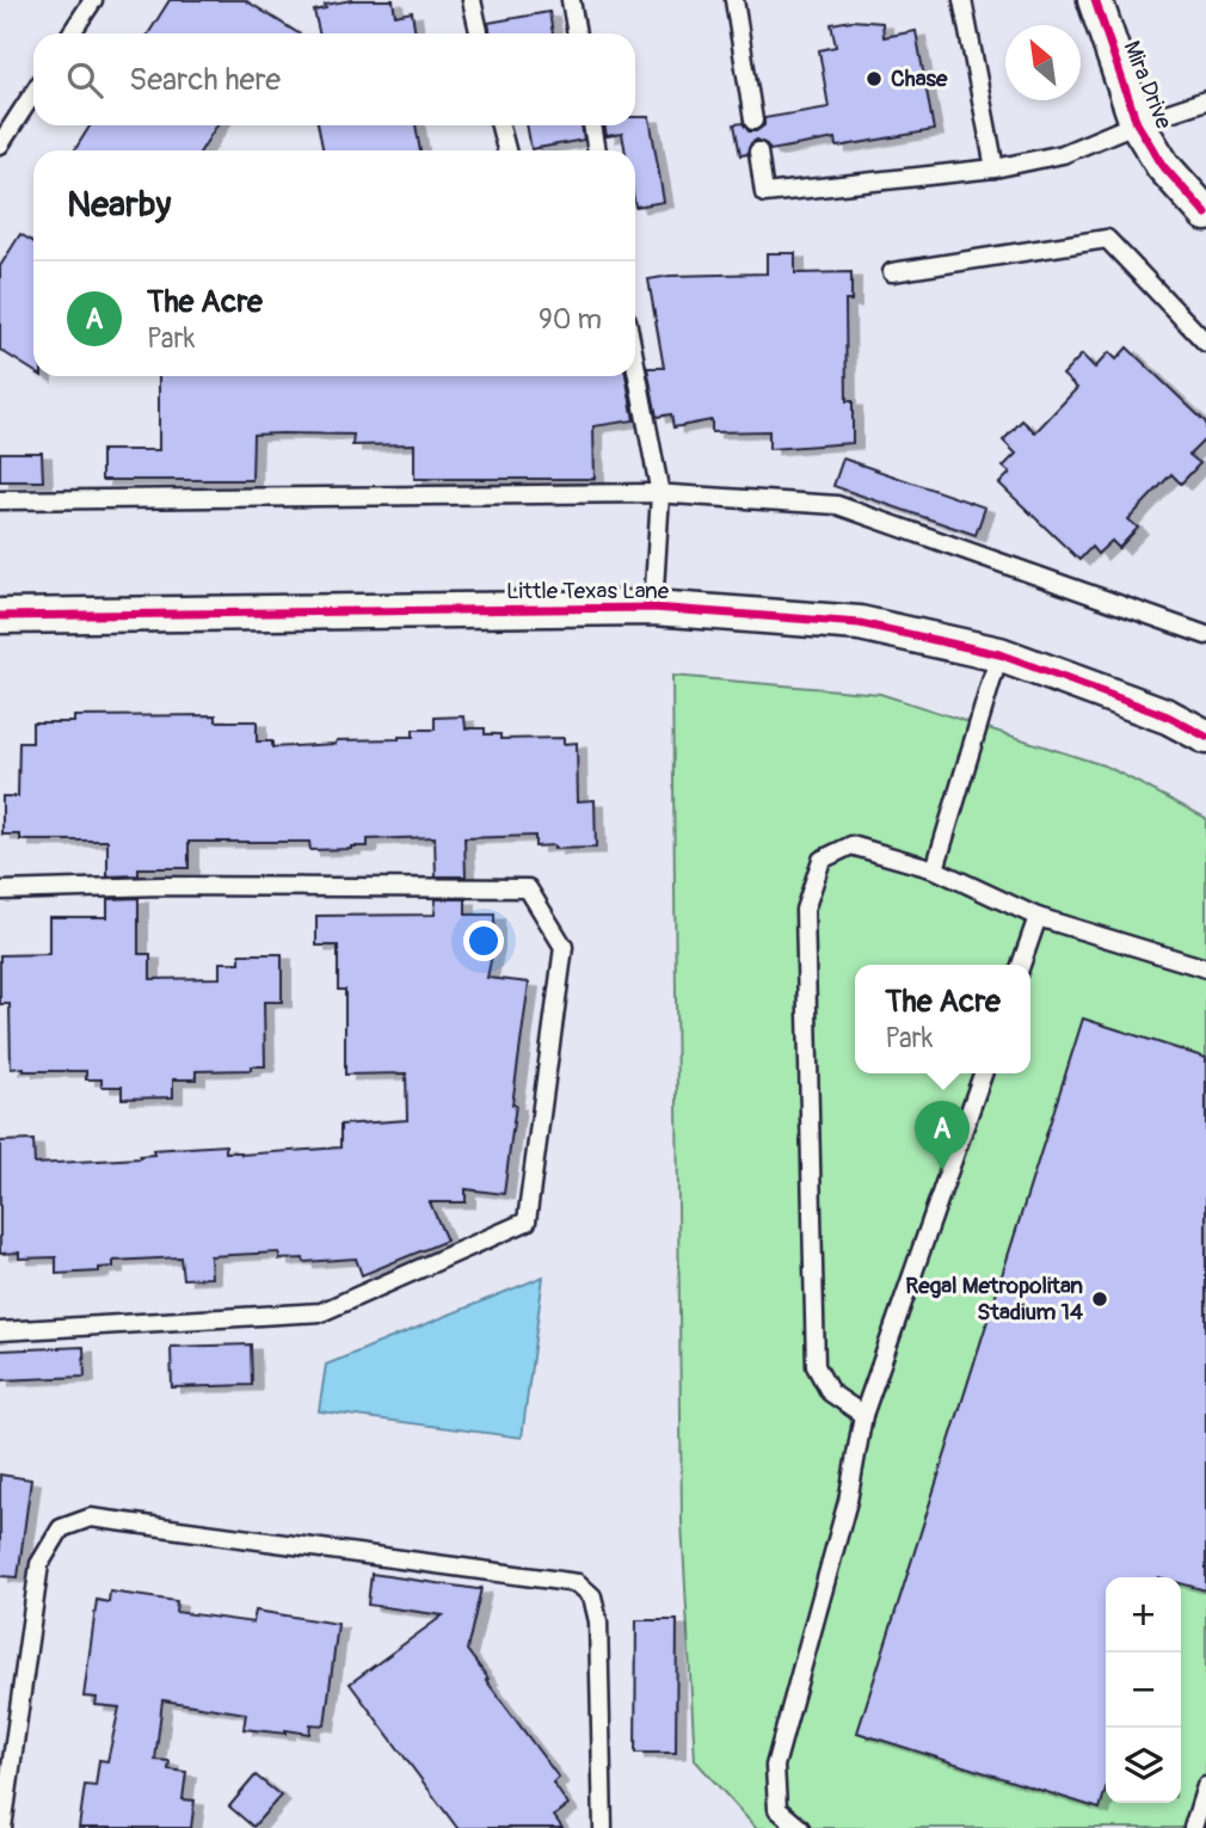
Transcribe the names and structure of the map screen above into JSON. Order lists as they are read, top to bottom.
{
  "streets": {
    "street": ["Mira Drive", "Little Texas Lane"]
  },
  "places": ["Chase", "Regal Metropolitan Stadium 14"],
  "north": "top left",
  "page": {
    "search": "Search here",
    "heading": "Nearby",
    "list": [
      {
        "mark": "A",
        "name": "The Acre",
        "note": "Park",
        "value": "90 m"
      }
    ],
    "popup": ["The Acre", "Park"],
    "pins": "A",
    "map_buttons": ["+", "−"]
  }
}
